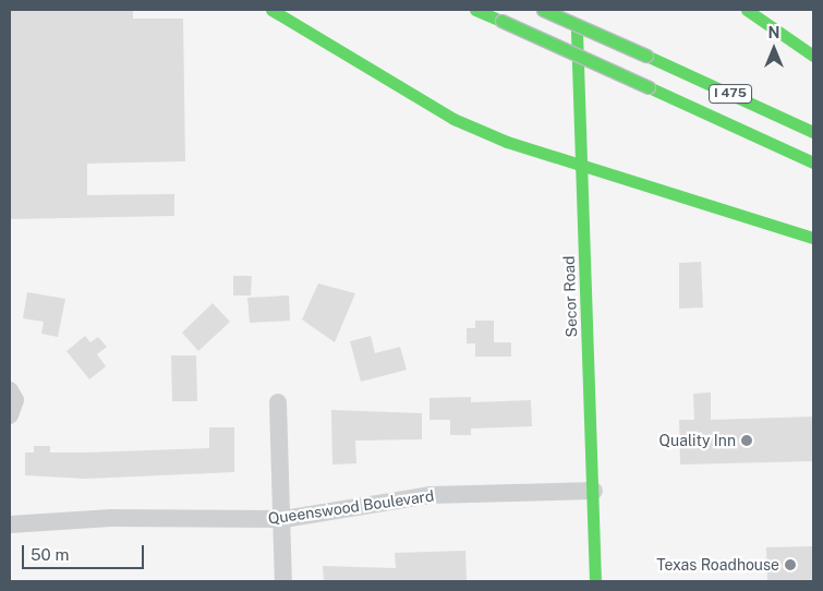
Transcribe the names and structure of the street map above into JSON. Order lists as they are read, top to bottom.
{
  "streets": {
    "main road": ["I 475", "Secor Road"],
    "street": ["Queenswood Boulevard"]
  },
  "crossings": [
    ["Secor Road", "Queenswood Boulevard"]
  ],
  "places": ["Quality Inn", "Texas Roadhouse"],
  "scale_bar": "50 m",
  "north": "top"
}
